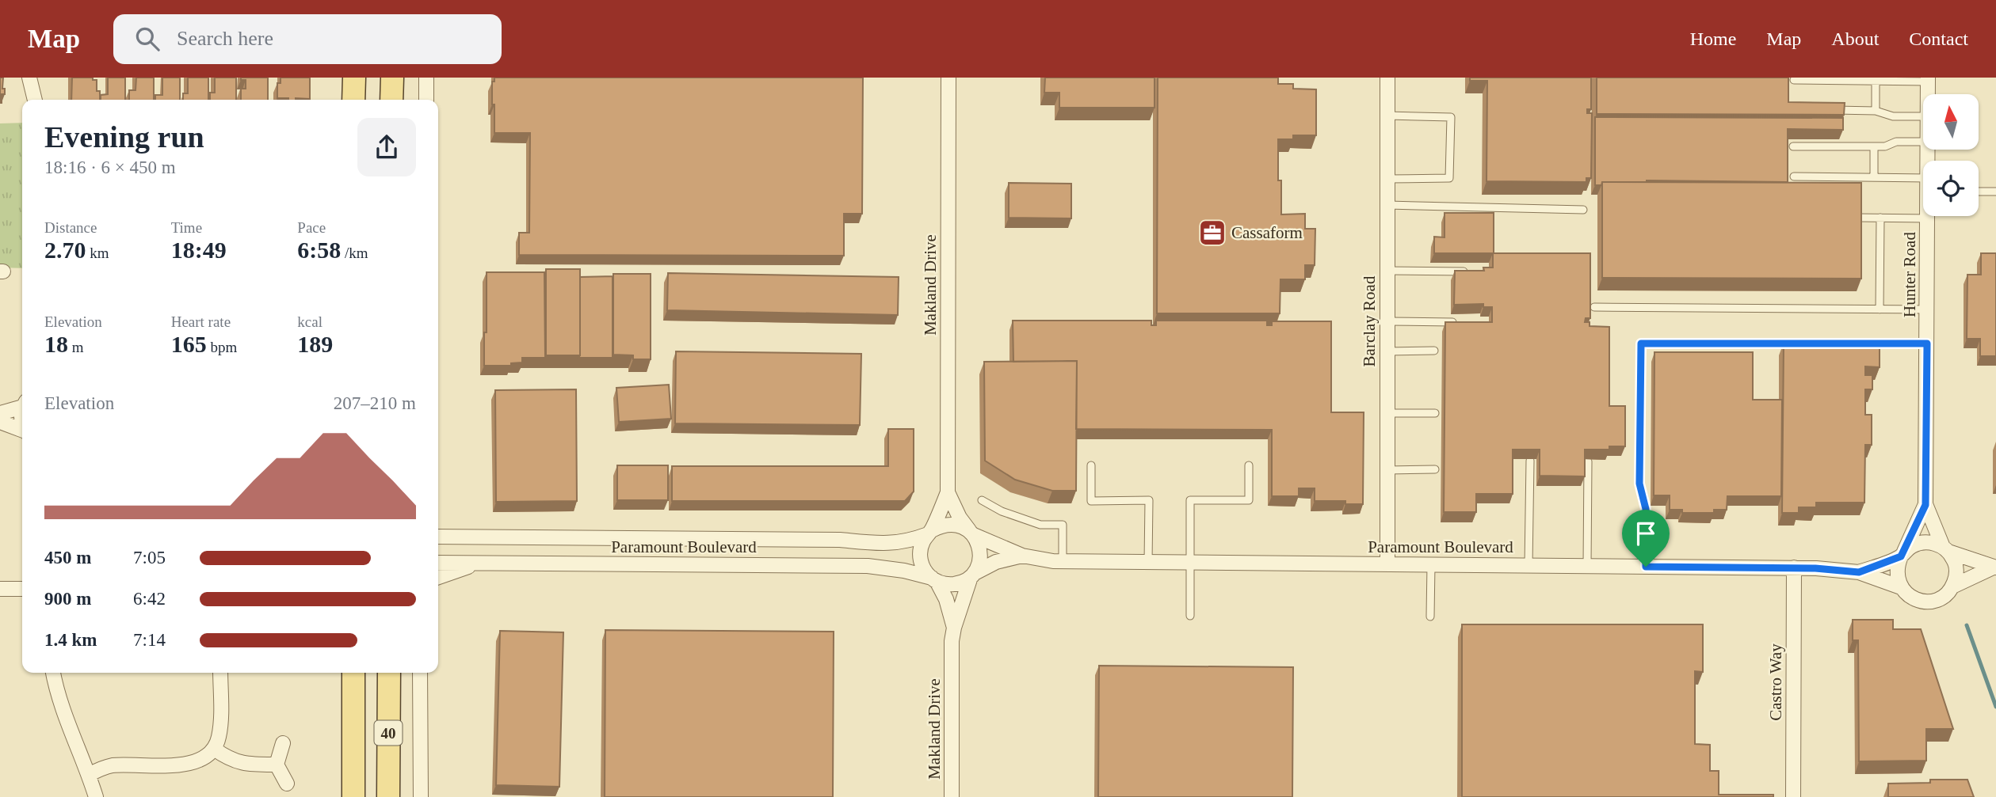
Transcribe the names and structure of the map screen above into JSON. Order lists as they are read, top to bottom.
{
  "streets": {
    "main road": ["40"],
    "street": [
      "Hunter Road",
      "Makland Drive",
      "Barclay Road",
      "Paramount Boulevard",
      "Castro Way"
    ]
  },
  "crossings": [
    ["Hunter Road", "Paramount Boulevard"],
    ["Makland Drive", "Paramount Boulevard"],
    ["Barclay Road", "Paramount Boulevard"],
    ["Paramount Boulevard", "Castro Way"]
  ],
  "places": {
    "office": ["Cassaform"]
  },
  "north": "top",
  "page": {
    "header": "Map",
    "search": "Search here",
    "nav": [
      "Home",
      "Map",
      "About",
      "Contact"
    ],
    "heading": ["Evening run", "18:16 · 6 × 450 m"],
    "stats": [
      ["Distance", "2.70 km"],
      ["Time", "18:49"],
      ["Pace", "6:58 /km"],
      ["Elevation", "18 m"],
      ["Heart rate", "165 bpm"],
      ["kcal", "189"]
    ],
    "chart": ["Elevation", "207–210 m"],
    "list": [
      {
        "name": "450 m",
        "note": "7:05"
      },
      {
        "name": "900 m",
        "note": "6:42"
      },
      {
        "name": "1.4 km",
        "note": "7:14"
      }
    ]
  }
}
